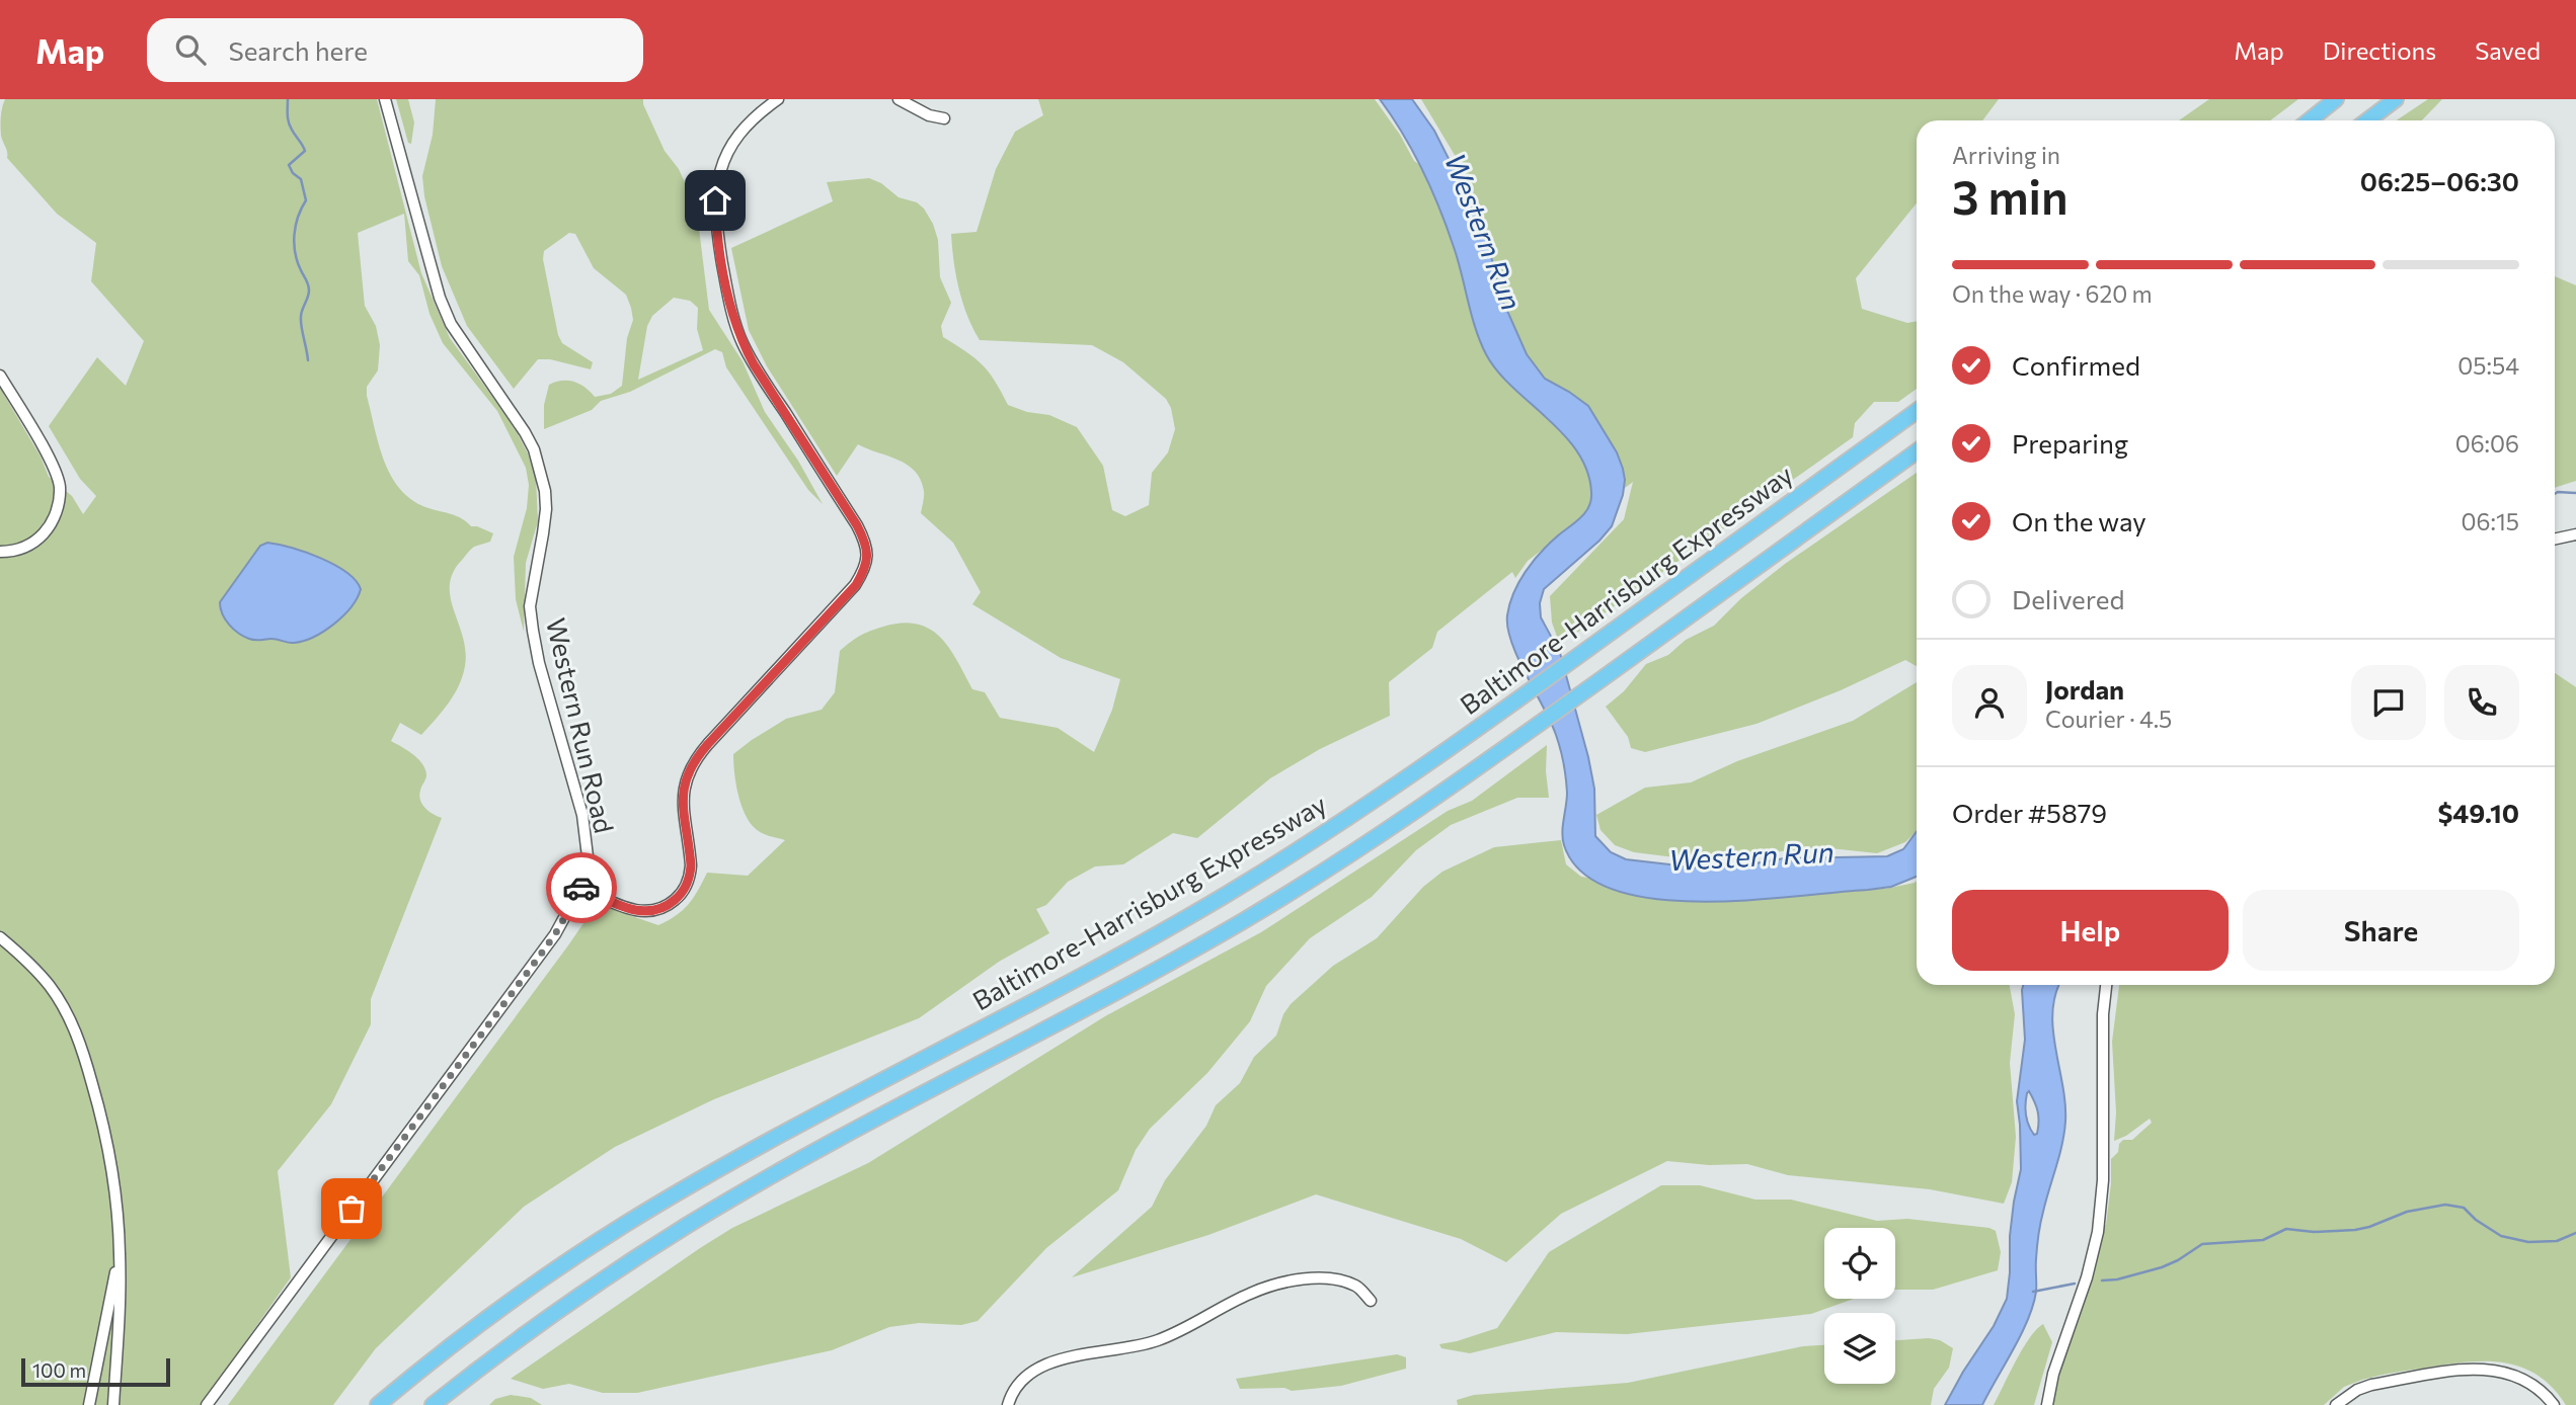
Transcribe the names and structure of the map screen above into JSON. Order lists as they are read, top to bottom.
{
  "streets": {
    "highway": ["Baltimore-Harrisburg Expressway"],
    "street": ["Western Run Road"]
  },
  "water": ["Western Run"],
  "scale_bar": "100 m",
  "page": {
    "header": "Map",
    "search": "Search here",
    "nav": ["Map", "Directions", "Saved"],
    "heading": ["3 min", "Arriving in", "06:25–06:30"],
    "panel": [
      "Jordan",
      "Courier · 4.5",
      "Order #5879",
      "$49.10"
    ],
    "bar": "On the way · 620 m",
    "list": [
      ["Confirmed", "05:54"],
      ["Preparing", "06:06"],
      ["On the way", "06:15"],
      "Delivered"
    ],
    "buttons": ["Help", "Share"],
    "scale": "100 m"
  }
}
